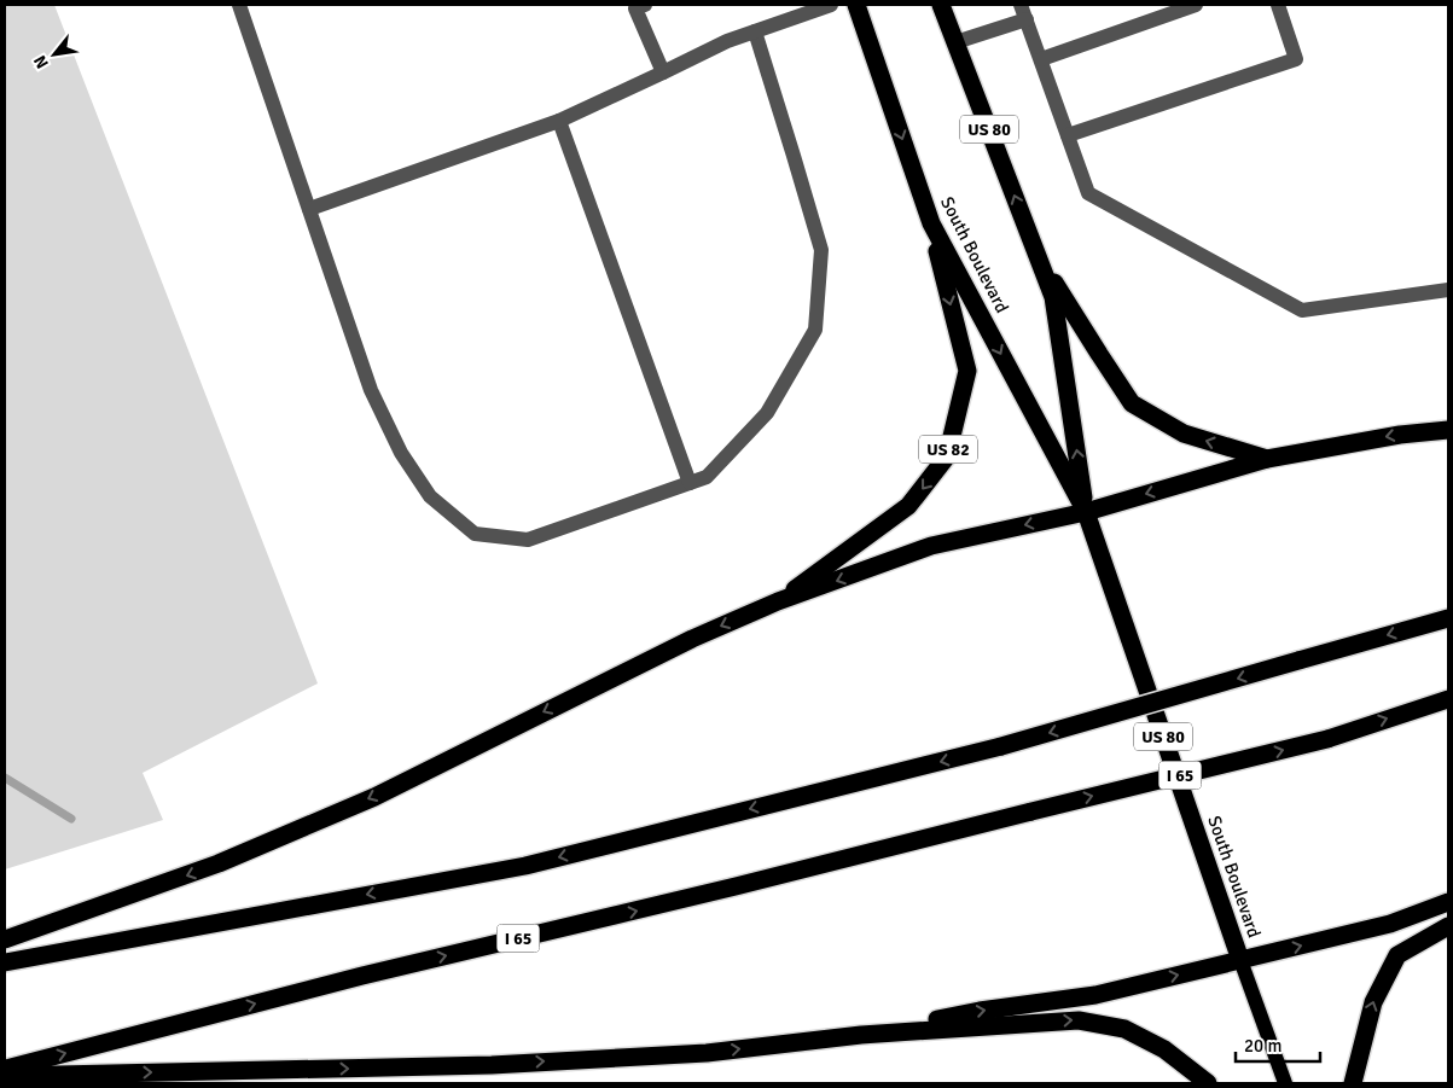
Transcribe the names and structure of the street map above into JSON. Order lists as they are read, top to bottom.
{
  "streets": {
    "highway": [
      "US 80",
      "South Boulevard",
      "US 82",
      "I 65"
    ]
  },
  "crossings": [
    ["US 80", "South Boulevard"],
    ["South Boulevard", "US 82"]
  ],
  "scale_bar": "20 m",
  "north": "bottom left"
}
